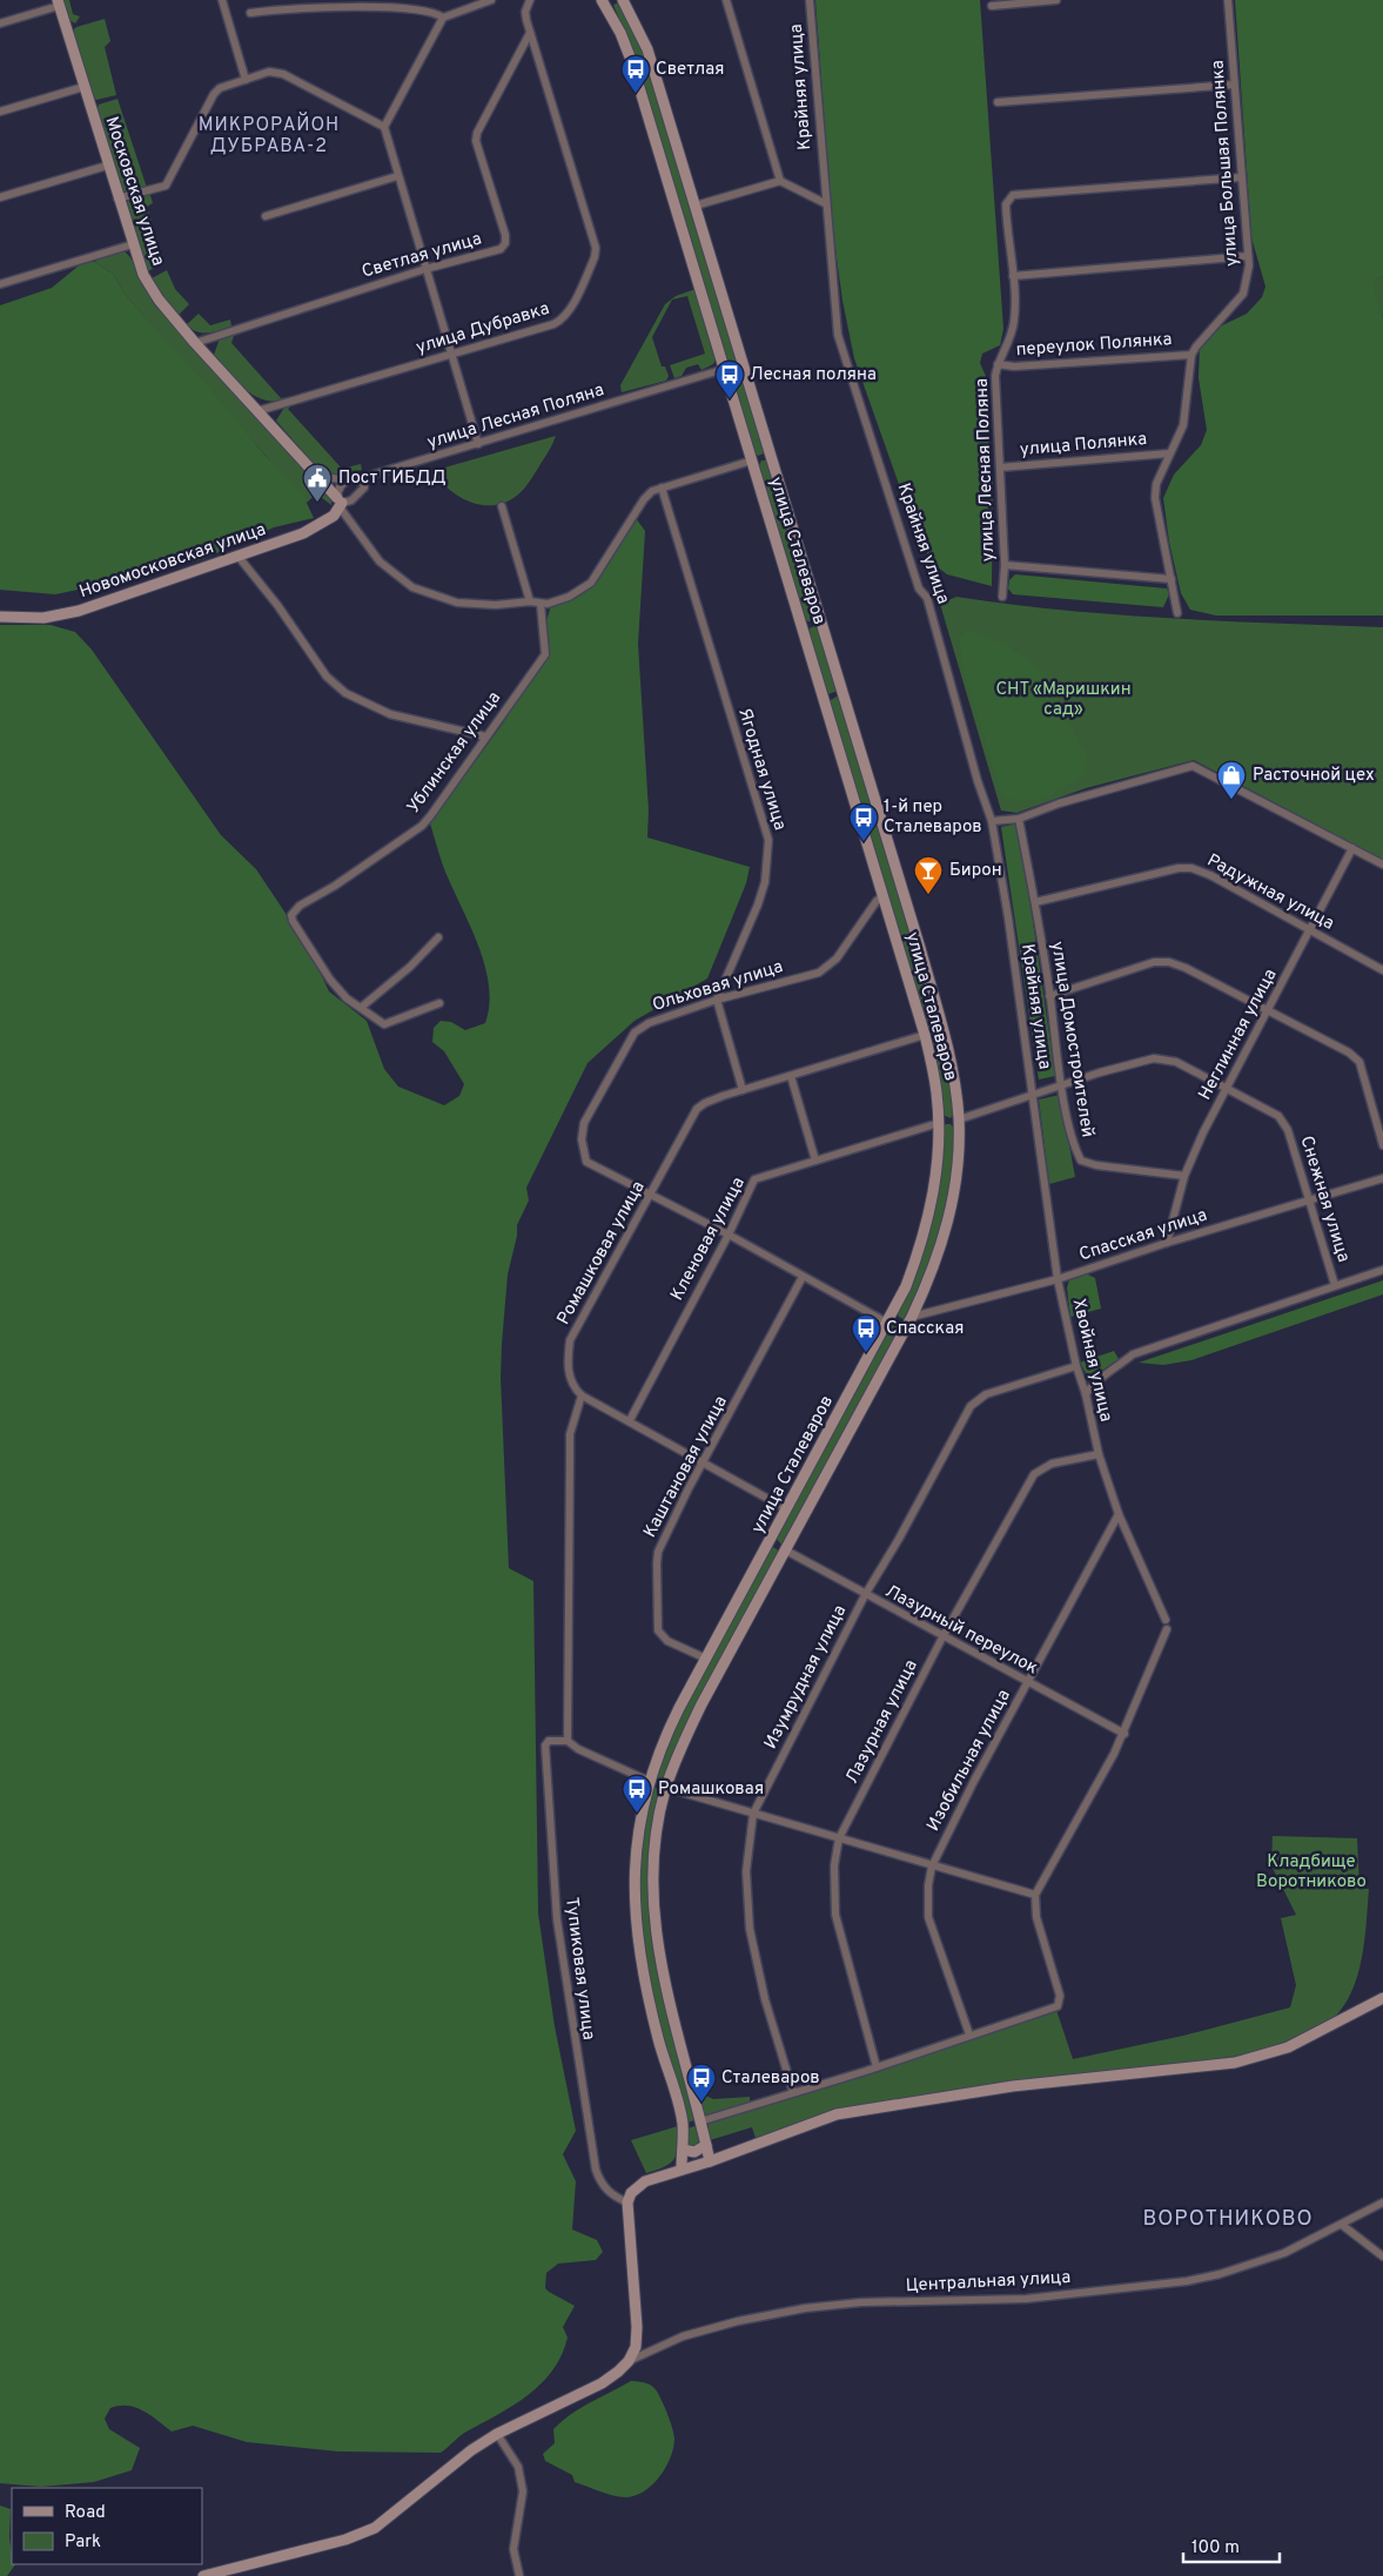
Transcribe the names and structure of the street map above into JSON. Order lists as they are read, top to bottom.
{
  "streets": {
    "main road": ["Московская улица", "улица Сталеваров", "Новомосковская улица"],
    "street": [
      "Крайняя улица",
      "улица Большая Полянка",
      "Светлая улица",
      "улица Дубравка",
      "переулок Полянка",
      "улица Лесная Поляна",
      "улица Полянка",
      "Ублинская улица",
      "Ягодная улица",
      "Радужная улица",
      "Ольховая улица",
      "Неглинная улица",
      "улица Домостроителей",
      "Снежная улица",
      "Спасская улица",
      "Кленовая улица",
      "Ромашковая улица",
      "Хвойная улица",
      "Каштановая улица",
      "Лазурный переулок",
      "Изумрудная улица",
      "Лазурная улица",
      "Изобильная улица",
      "Тупиковая улица",
      "Центральная улица"
    ]
  },
  "crossings": [
    ["Крайняя улица", "Снежная улица"],
    ["Крайняя улица", "Хвойная улица"],
    ["улица Большая Полянка", "переулок Полянка"],
    ["улица Большая Полянка", "улица Лесная Поляна"],
    ["Московская улица", "Светлая улица"],
    ["Московская улица", "улица Дубравка"],
    ["Московская улица", "улица Лесная Поляна"],
    ["Московская улица", "улица Сталеваров"],
    ["Московская улица", "Новомосковская улица"],
    ["Московская улица", "Ублинская улица"],
    ["Московская улица", "Ягодная улица"],
    ["Светлая улица", "улица Дубравка"],
    ["переулок Полянка", "улица Лесная Поляна"],
    ["улица Лесная Поляна", "улица Полянка"],
    ["улица Лесная Поляна", "улица Сталеваров"],
    ["улица Лесная Поляна", "Новомосковская улица"],
    ["улица Сталеваров", "Ольховая улица"],
    ["улица Сталеваров", "Снежная улица"],
    ["улица Сталеваров", "Спасская улица"],
    ["улица Сталеваров", "Кленовая улица"],
    ["улица Сталеваров", "Ромашковая улица"],
    ["улица Сталеваров", "Каштановая улица"],
    ["улица Сталеваров", "Лазурный переулок"],
    ["Ягодная улица", "Ольховая улица"],
    ["Радужная улица", "Неглинная улица"],
    ["Радужная улица", "улица Домостроителей"],
    ["Ольховая улица", "Ромашковая улица"],
    ["Неглинная улица", "улица Домостроителей"],
    ["Неглинная улица", "Снежная улица"],
    ["Неглинная улица", "Спасская улица"],
    ["улица Домостроителей", "Снежная улица"],
    ["Снежная улица", "Спасская улица"],
    ["Снежная улица", "Хвойная улица"],
    ["Спасская улица", "Хвойная улица"],
    ["Хвойная улица", "Изумрудная улица"],
    ["Хвойная улица", "Лазурная улица"],
    ["Хвойная улица", "Изобильная улица"],
    ["Лазурный переулок", "Изумрудная улица"],
    ["Лазурный переулок", "Лазурная улица"],
    ["Лазурный переулок", "Изобильная улица"]
  ],
  "districts": ["МИКРОРАЙОН ДУБРАВА-2", "ВОРОТНИКОВО"],
  "parks": ["СНТ «Маришкин сад»", "Кладбище Воротниково"],
  "places": {
    "bus stop": [
      "Светлая",
      "Лесная поляна",
      "1-й пер Сталеваров",
      "Спасская",
      "Ромашковая",
      "Сталеваров"
    ],
    "public building": ["Пост ГИБДД"],
    "shop": ["Расточной цех"],
    "bar": ["Бирон"]
  },
  "legend": ["Road", "Park"],
  "scale_bar": "100 m"
}
